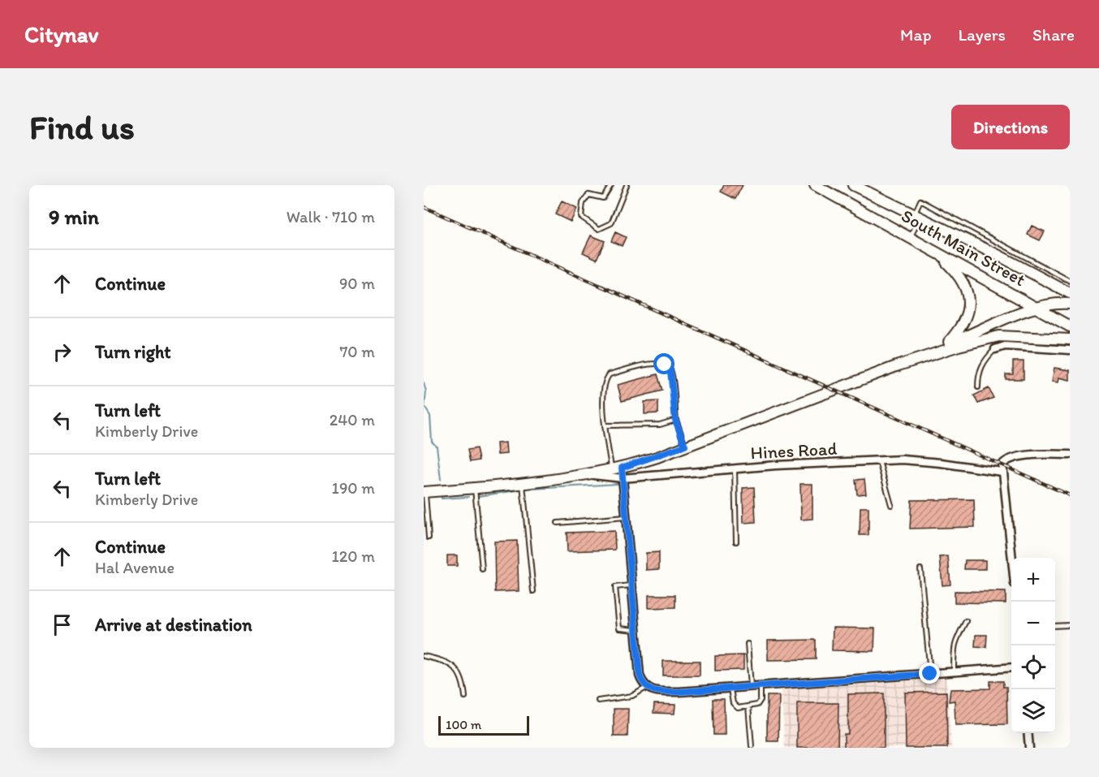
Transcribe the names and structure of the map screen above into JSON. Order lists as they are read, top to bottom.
{
  "streets": {
    "main road": ["South Main Street"],
    "street": ["Hines Road"]
  },
  "scale_bar": "100 m",
  "page": {
    "header": "Citynav",
    "nav": ["Map", "Layers", "Share"],
    "buttons": "Directions",
    "title": "Find us",
    "heading": ["9 min", "Walk · 710 m"],
    "list": [
      ["Continue", "90 m"],
      ["Turn right", "70 m"],
      ["Turn left", "Kimberly Drive", "240 m"],
      ["Turn left", "Kimberly Drive", "190 m"],
      ["Continue", "Hal Avenue", "120 m"],
      "Arrive at destination"
    ],
    "map_buttons": ["+", "−"],
    "scale": "100 m"
  }
}
